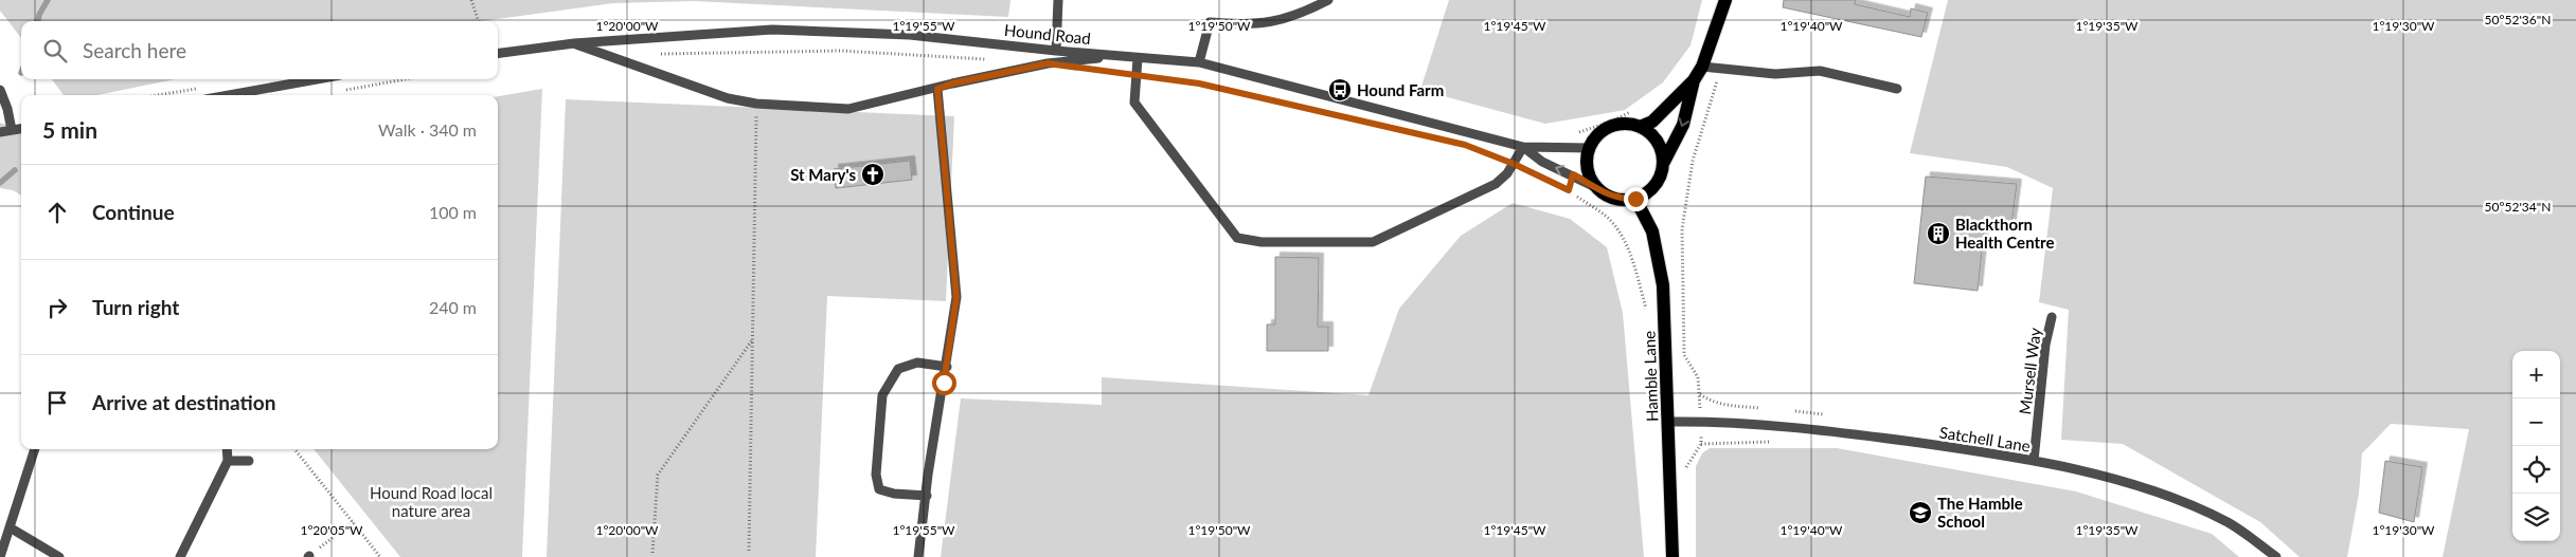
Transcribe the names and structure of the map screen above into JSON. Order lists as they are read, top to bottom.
{
  "streets": {
    "main road": ["Hamble Lane"],
    "street": ["Hound Road", "Mursell Way", "Satchell Lane"]
  },
  "crossings": [
    ["Hound Road", "Hamble Lane"],
    ["Mursell Way", "Satchell Lane"],
    ["Hamble Lane", "Satchell Lane"]
  ],
  "parks": ["Hound Road local nature area"],
  "places": {
    "bus stop": ["Hound Farm"],
    "church": ["St Mary's"],
    "building": ["Blackthorn Health Centre"],
    "school or university": ["The Hamble School"]
  },
  "page": {
    "search": "Search here",
    "heading": ["5 min", "Walk · 340 m"],
    "list": [
      ["Continue", "100 m"],
      ["Turn right", "240 m"],
      "Arrive at destination"
    ],
    "map_buttons": ["+", "−"]
  },
  "coordinates": [
    "50°52'36\"N",
    "1°20'00\"W",
    "1°19'55\"W",
    "1°19'50\"W",
    "1°19'45\"W",
    "1°19'40\"W",
    "1°19'35\"W",
    "1°19'30\"W",
    "50°52'34\"N",
    "1°20'05\"W"
  ]
}
